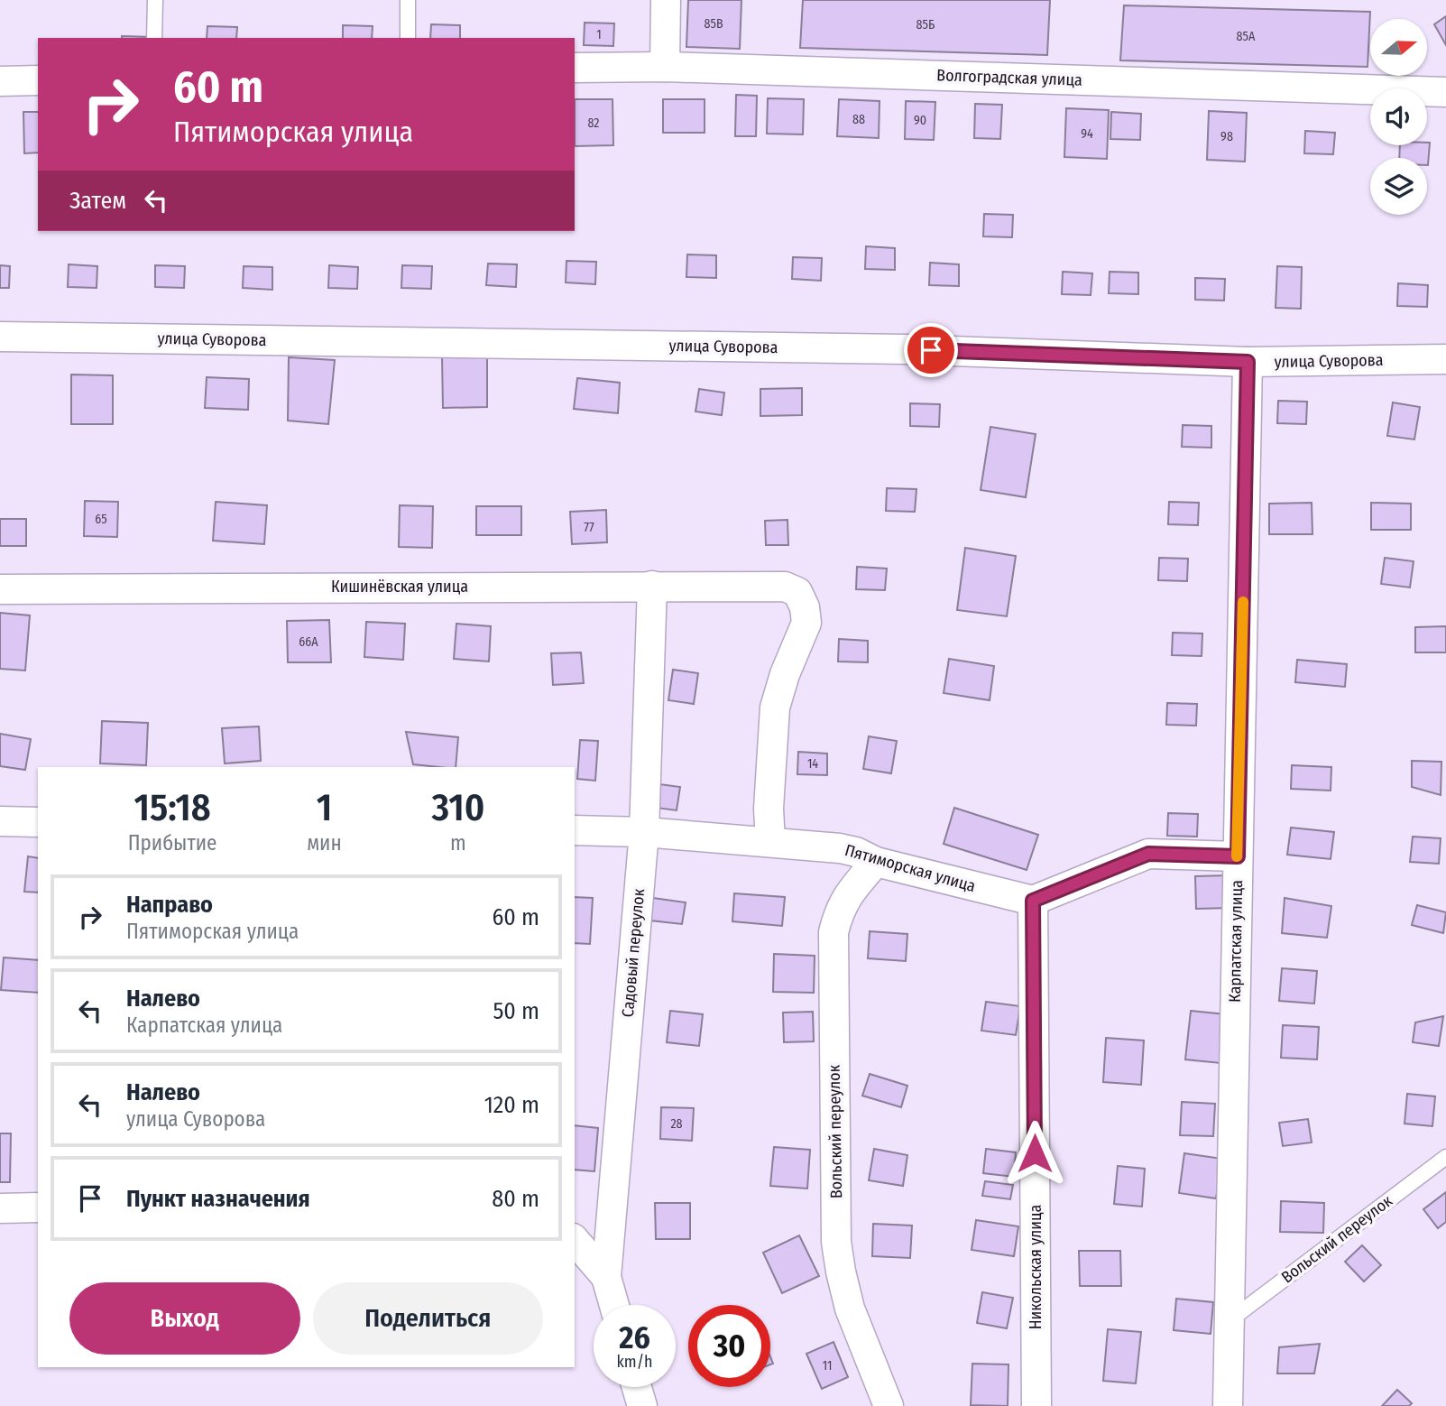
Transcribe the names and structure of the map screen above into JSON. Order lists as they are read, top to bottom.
{
  "streets": {
    "street": [
      "Волгоградская улица",
      "улица Суворова",
      "Кишинёвская улица",
      "Пятиморская улица",
      "Карпатская улица",
      "Садовый переулок",
      "Вольский переулок",
      "Никольская улица"
    ]
  },
  "crossings": [
    ["улица Суворова", "Карпатская улица"],
    ["Кишинёвская улица", "Пятиморская улица"],
    ["Кишинёвская улица", "Садовый переулок"],
    ["Пятиморская улица", "Садовый переулок"],
    ["Пятиморская улица", "Вольский переулок"],
    ["Пятиморская улица", "Никольская улица"],
    ["Карпатская улица", "Вольский переулок"]
  ],
  "house_numbers": [
    "85В",
    "85Б",
    "1",
    "85А",
    "88",
    "90",
    "82",
    "94",
    "98",
    "65",
    "77",
    "66А",
    "14",
    "28",
    "11"
  ],
  "north": "right",
  "page": {
    "turn": ["60 m", "Пятиморская улица"],
    "then": "Затем",
    "eta": [
      "15:18",
      "Прибытие",
      "1",
      "мин",
      "310",
      "m"
    ],
    "list": [
      {
        "name": "Направо",
        "note": "Пятиморская улица",
        "value": "60 m"
      },
      {
        "name": "Налево",
        "note": "Карпатская улица",
        "value": "50 m"
      },
      {
        "name": "Налево",
        "note": "улица Суворова",
        "value": "120 m"
      },
      {
        "name": "Пункт назначения",
        "value": "80 m"
      }
    ],
    "buttons": ["Выход", "Поделиться"],
    "speed": "26 km/h",
    "limit": "30"
  }
}
